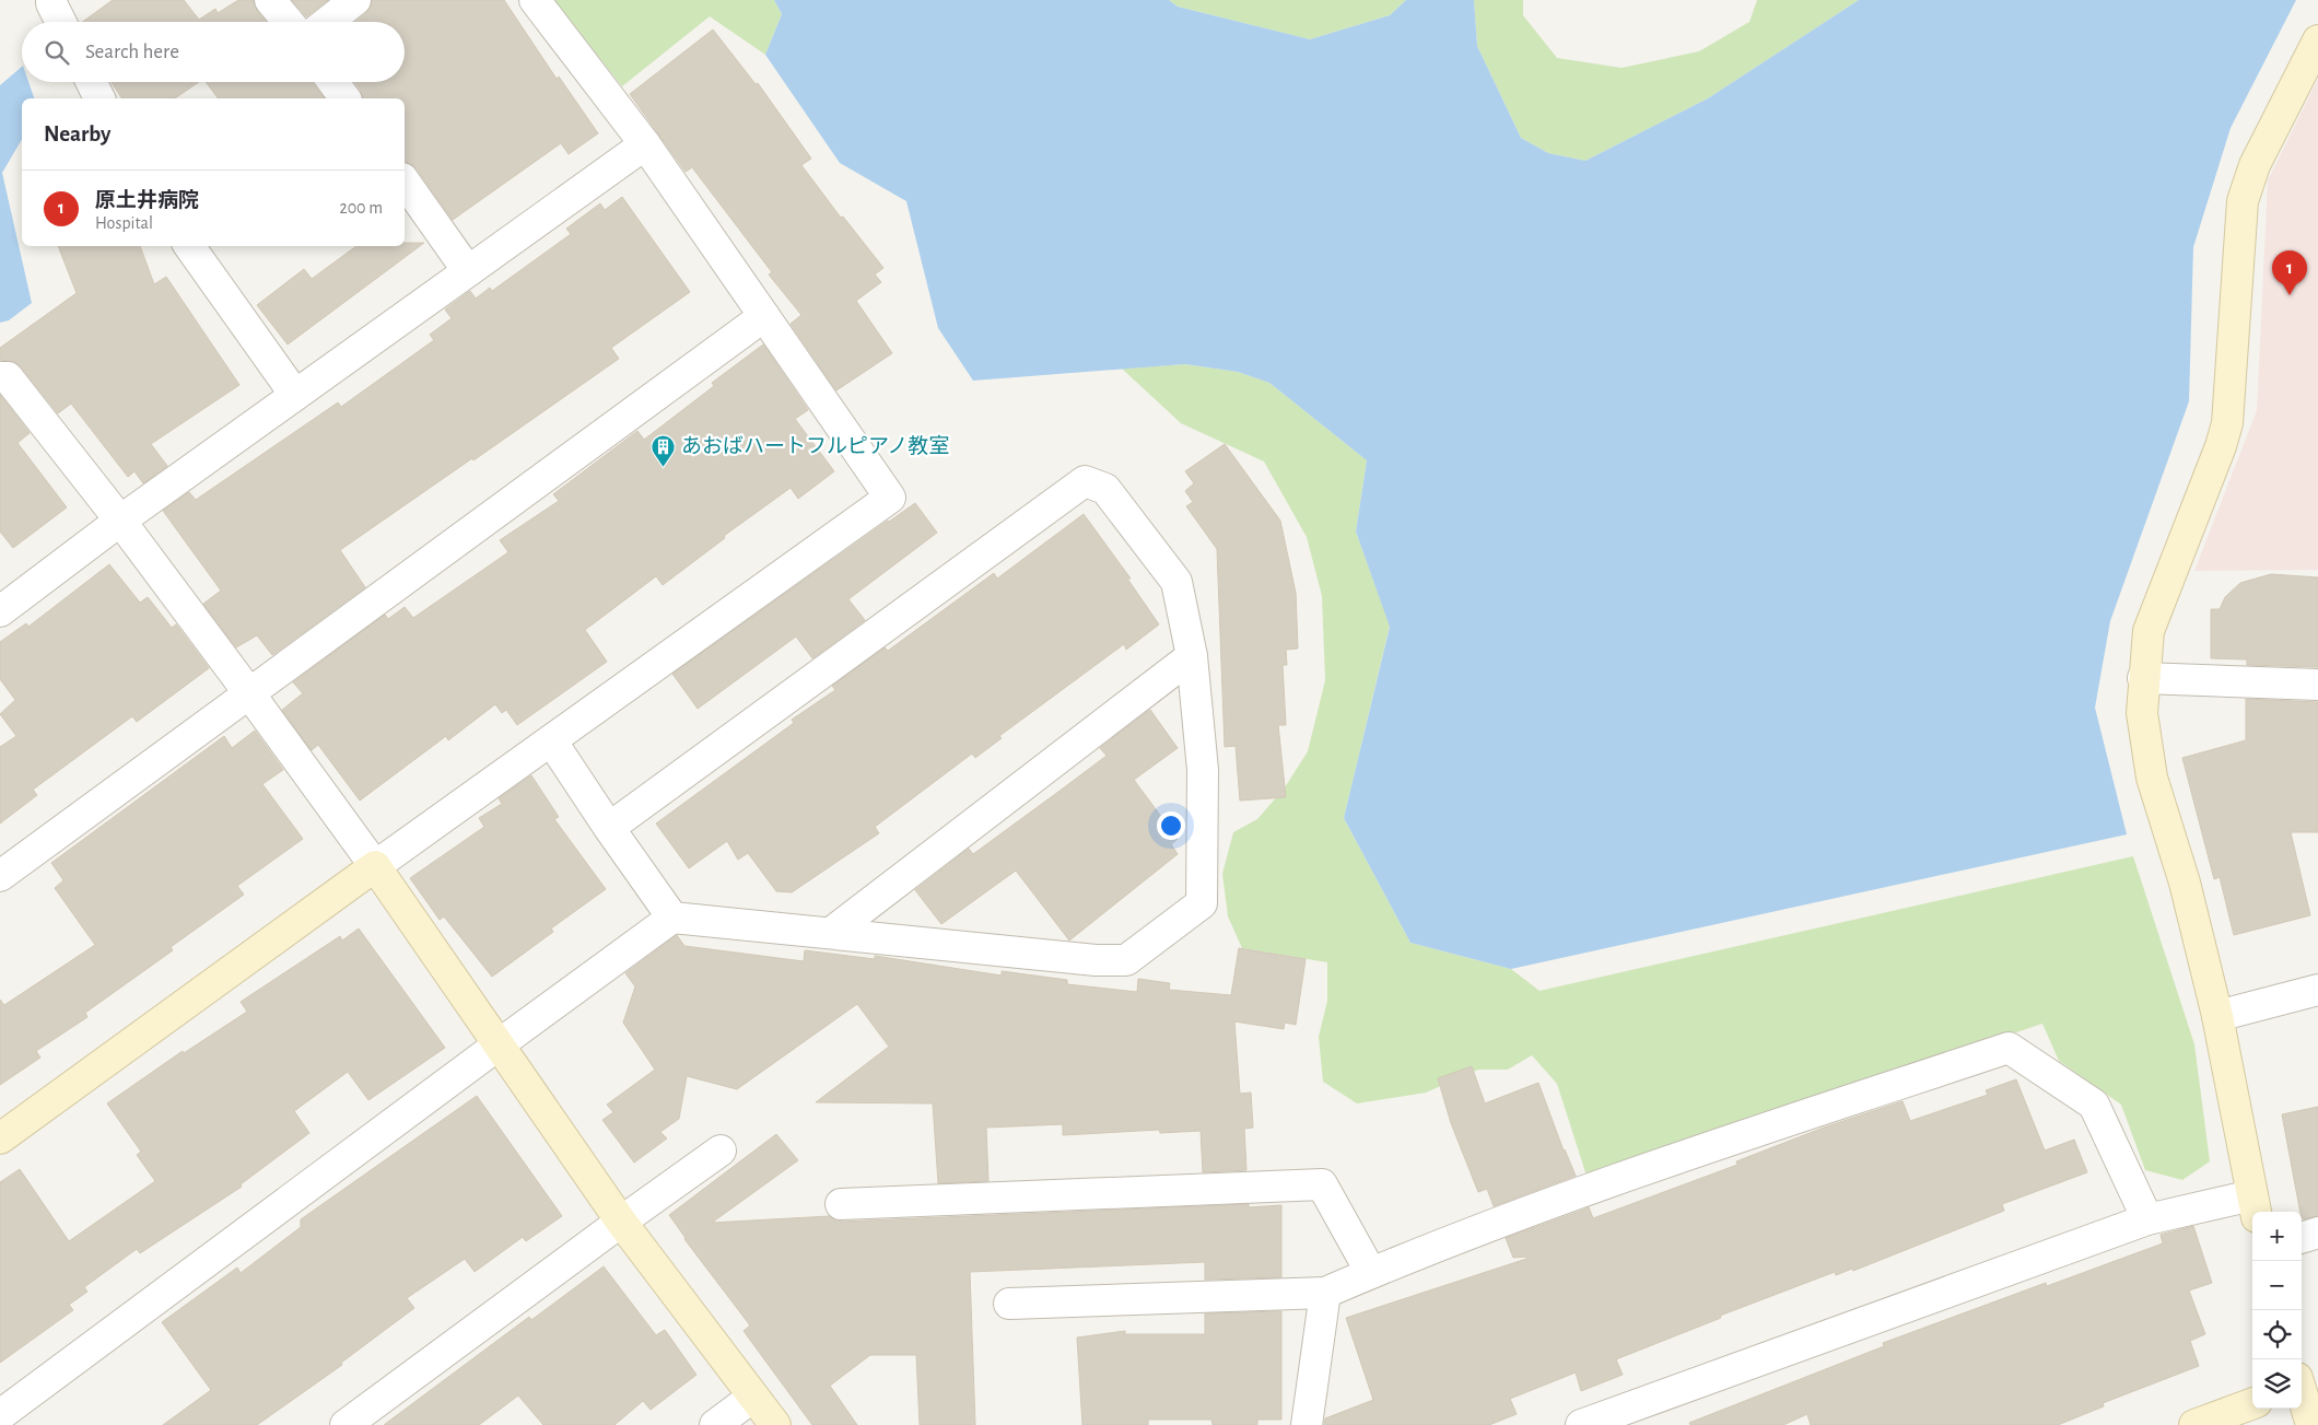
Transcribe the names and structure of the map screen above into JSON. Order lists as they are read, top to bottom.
{
  "places": {
    "building": ["あおばハートフルピアノ教室"]
  },
  "page": {
    "search": "Search here",
    "heading": "Nearby",
    "list": [
      {
        "mark": "1",
        "name": "原土井病院",
        "note": "Hospital",
        "value": "200 m"
      }
    ],
    "pins": "1",
    "map_buttons": ["+", "−"]
  }
}
